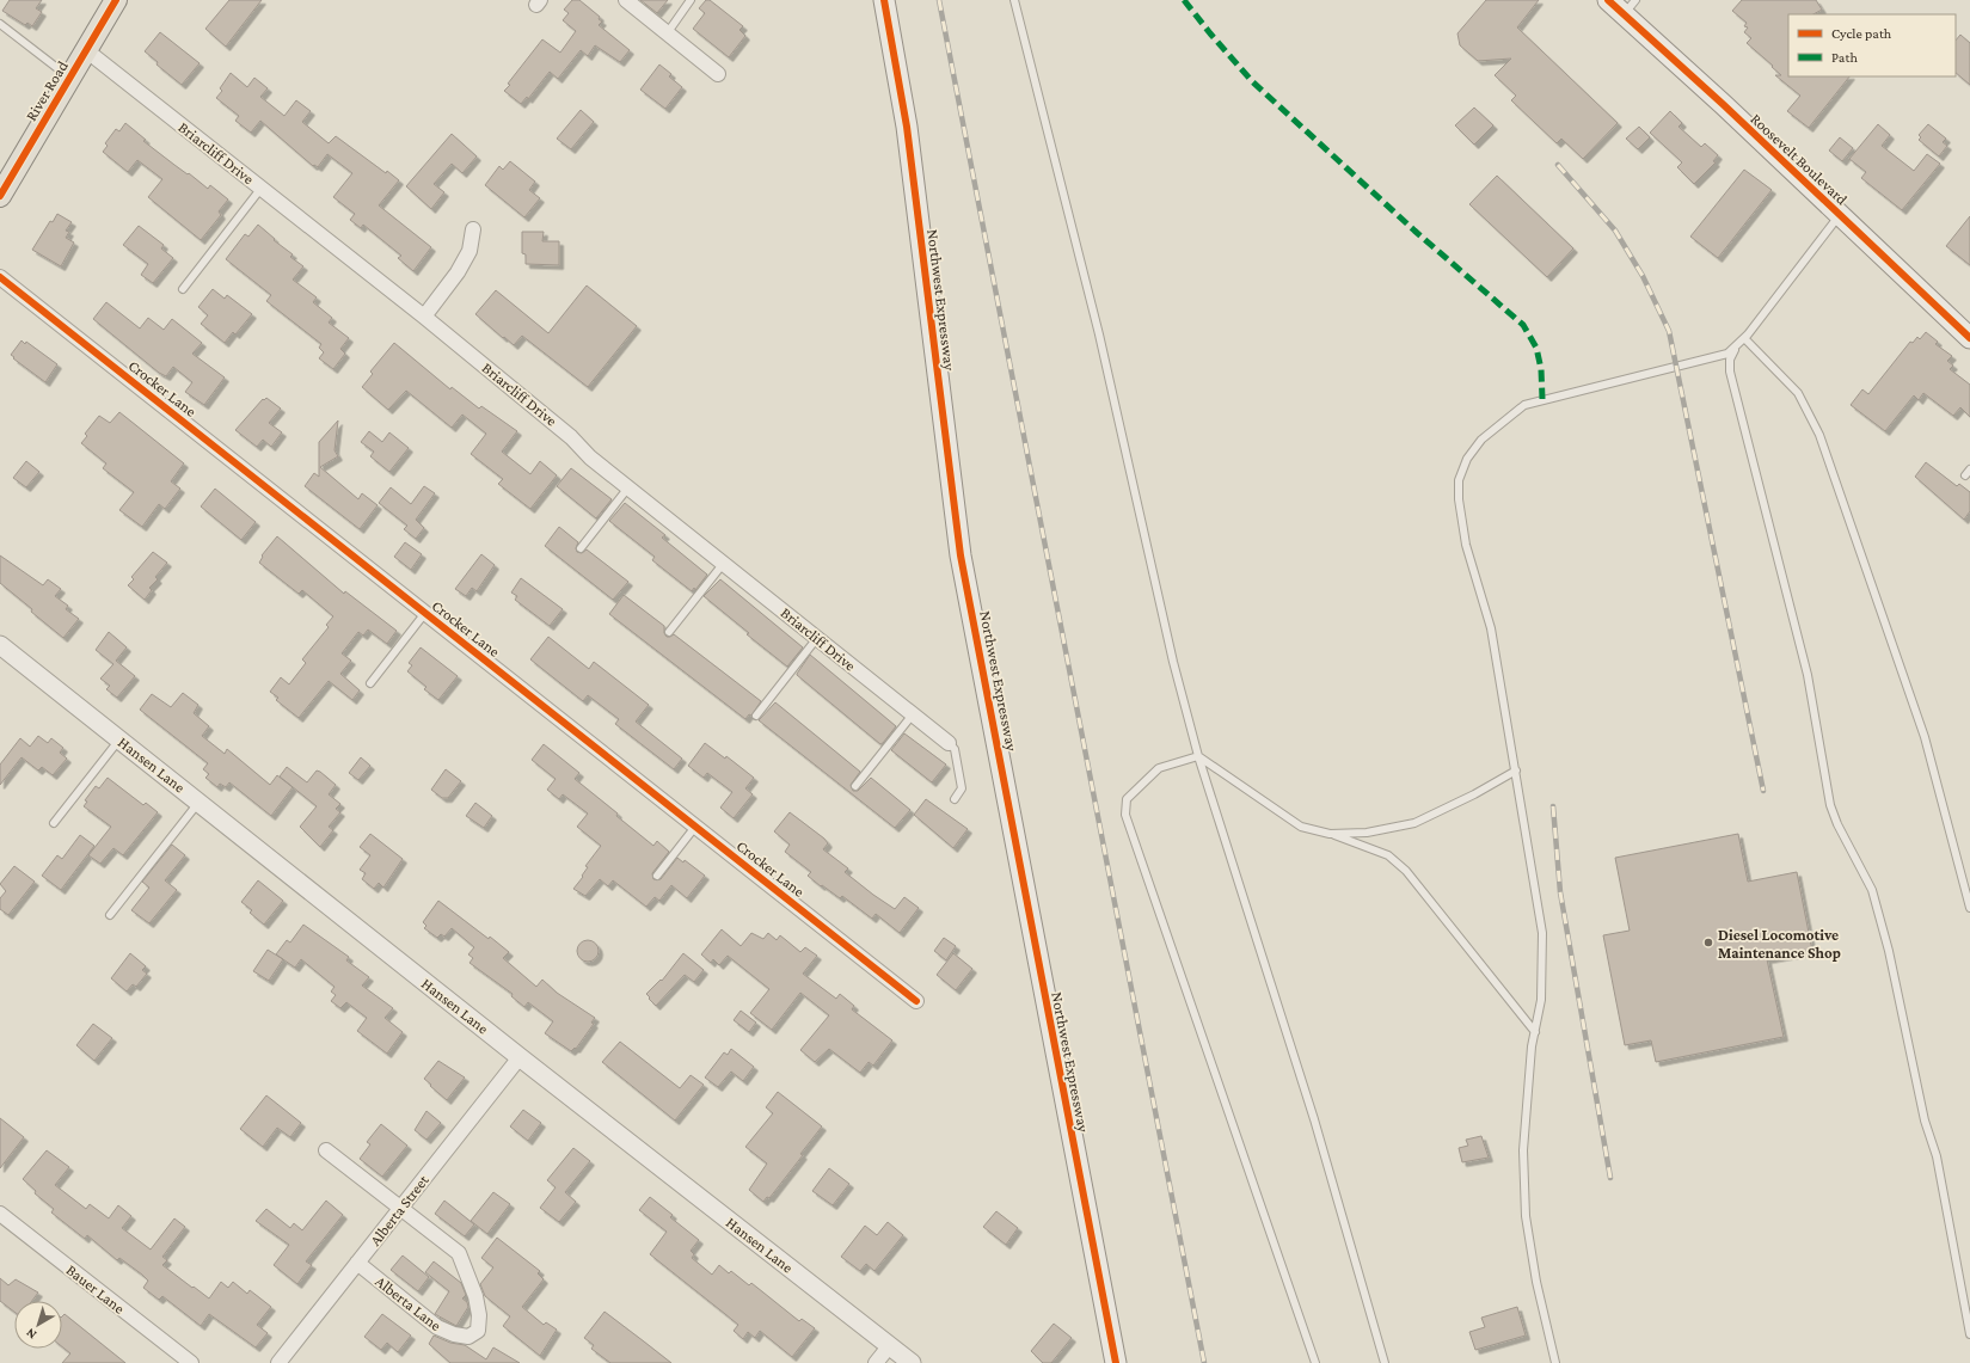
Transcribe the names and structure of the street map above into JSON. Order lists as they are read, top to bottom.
{
  "streets": {
    "main road": ["River Road", "Roosevelt Boulevard", "Northwest Expressway"],
    "street": [
      "Briarcliff Drive",
      "Crocker Lane",
      "Hansen Lane",
      "Alberta Street",
      "Bauer Lane",
      "Alberta Lane"
    ]
  },
  "crossings": [
    ["River Road", "Briarcliff Drive"],
    ["Hansen Lane", "Alberta Street"],
    ["Alberta Street", "Alberta Lane"]
  ],
  "places": ["Diesel Locomotive Maintenance Shop"],
  "legend": ["Cycle path", "Path"],
  "north": "bottom left"
}
